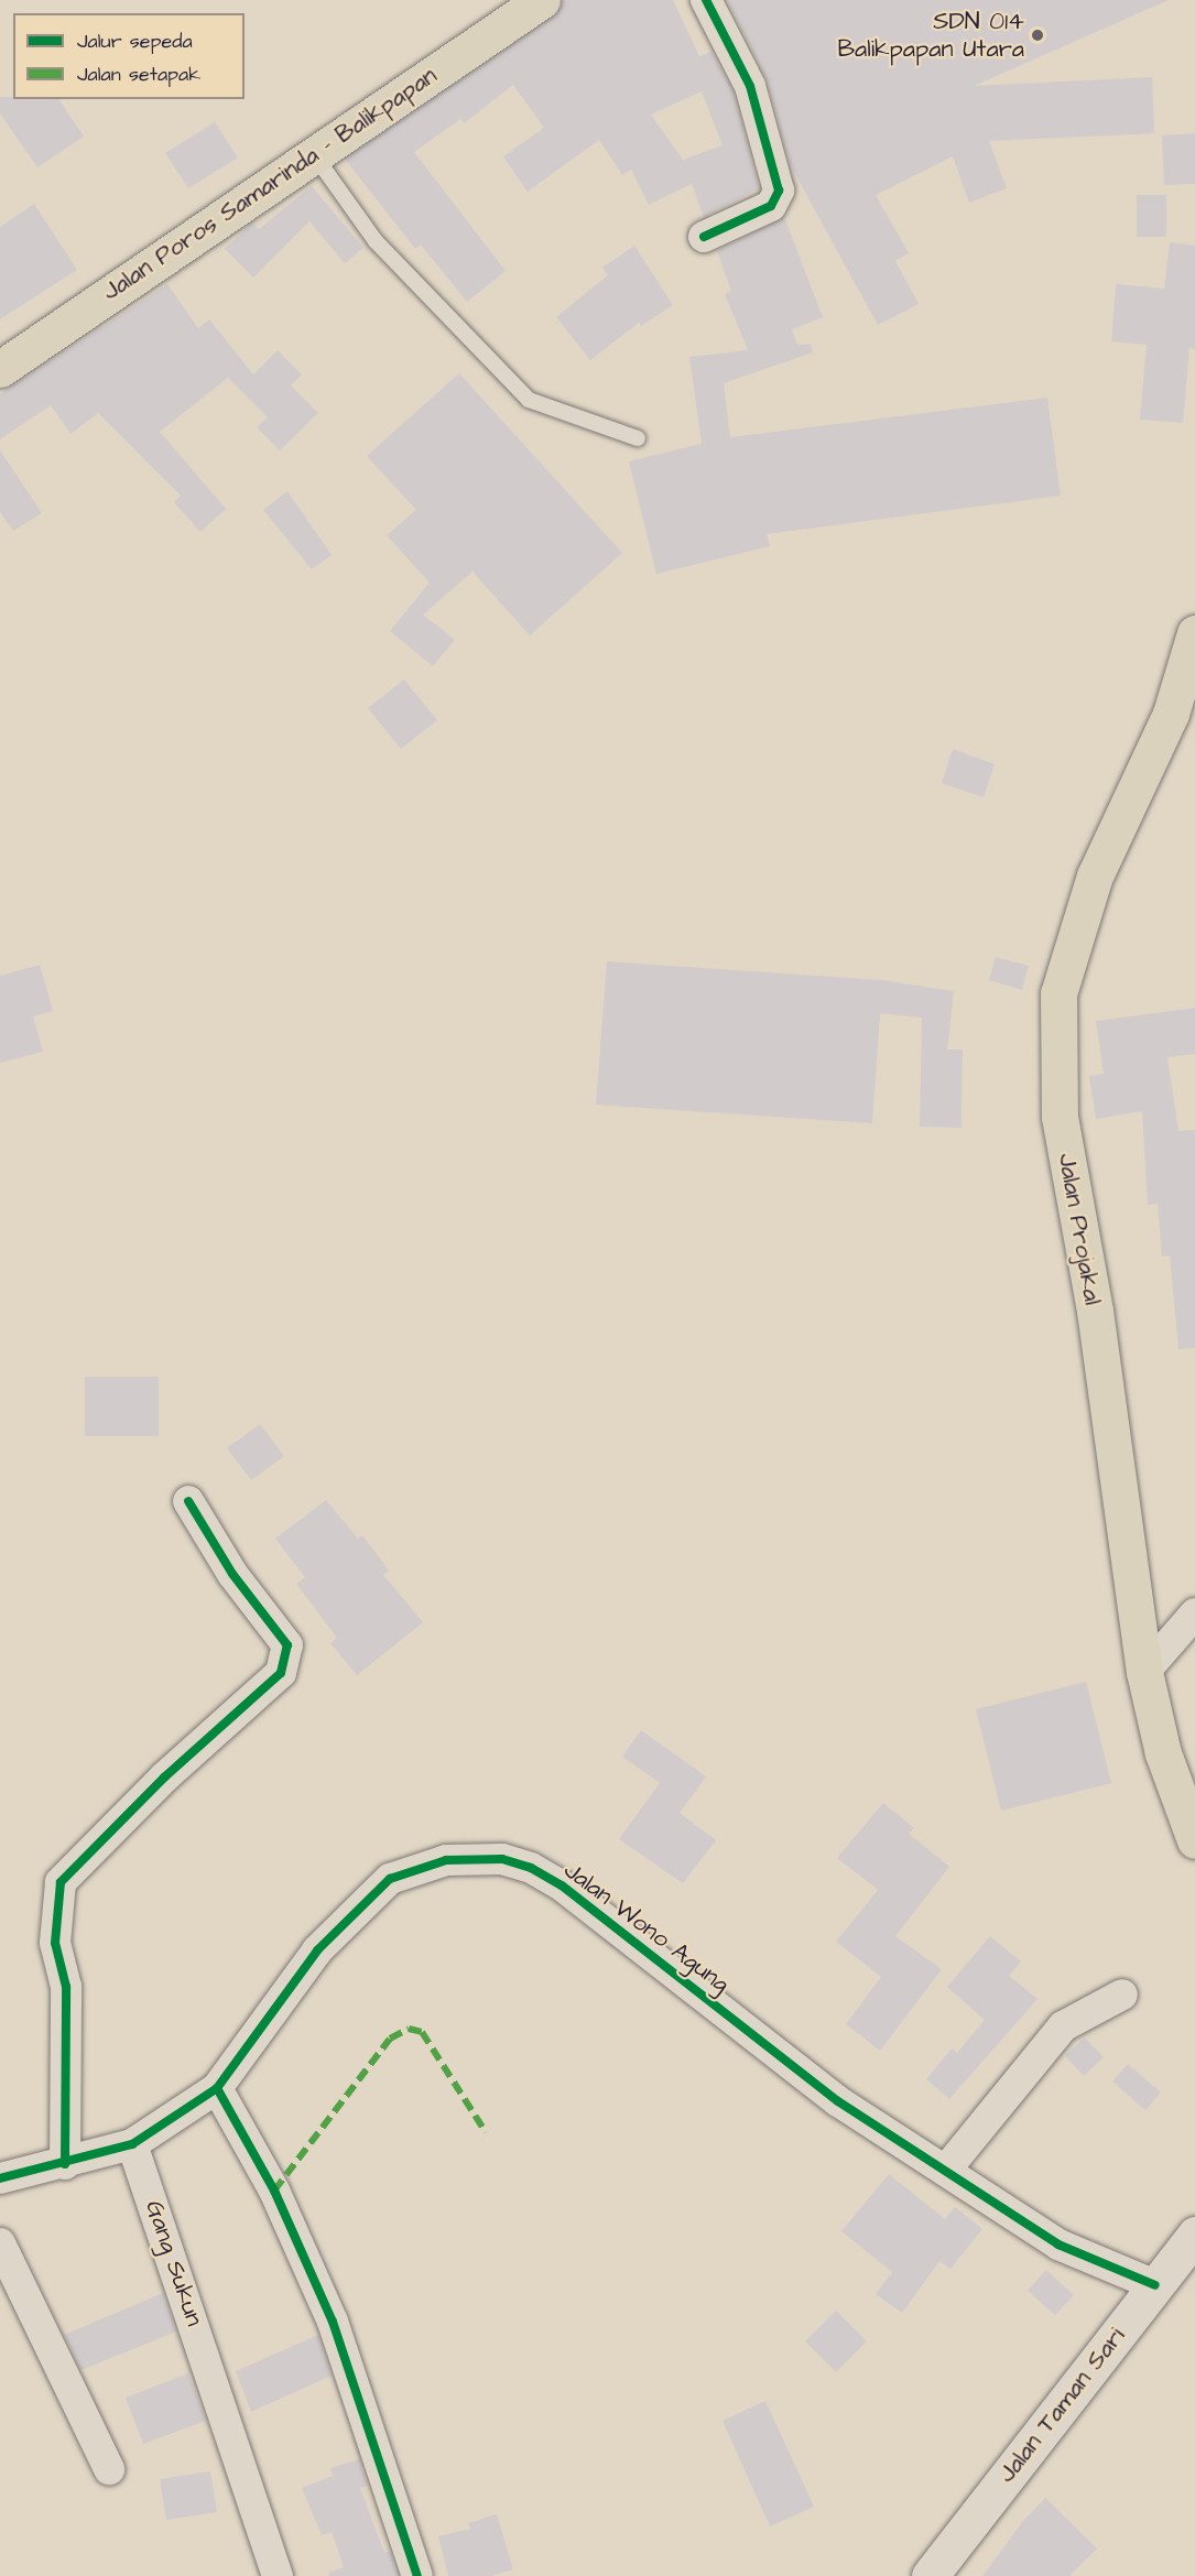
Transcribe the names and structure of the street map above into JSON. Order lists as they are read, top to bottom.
{
  "streets": {
    "main road": ["Jalan Poros Samarinda - Balikpapan", "Jalan Projakal"],
    "street": ["Jalan Wono Agung", "Gang Sukun", "Jalan Taman Sari"]
  },
  "crossings": [
    ["Jalan Wono Agung", "Gang Sukun"],
    ["Jalan Wono Agung", "Jalan Taman Sari"]
  ],
  "places": ["SDN 014 Balikpapan Utara"],
  "legend": ["Jalur sepeda", "Jalan setapak"]
}
